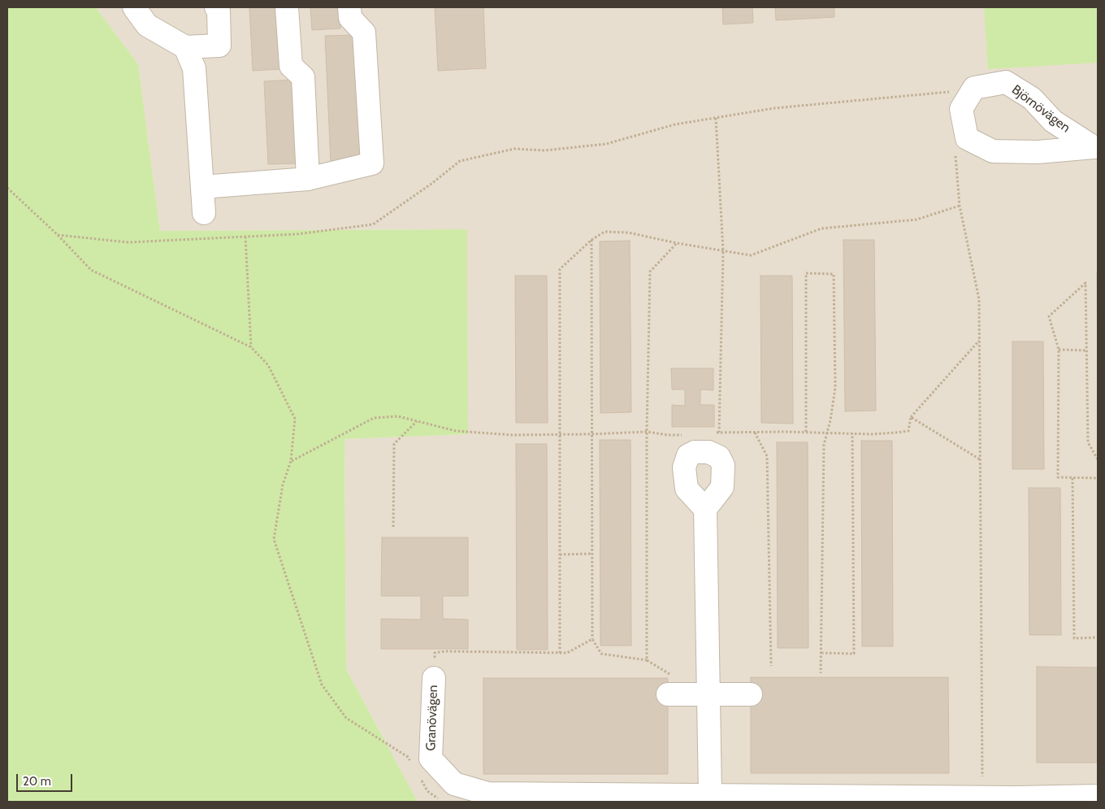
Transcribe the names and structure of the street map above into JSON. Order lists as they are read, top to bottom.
{
  "streets": {
    "street": ["Björnövägen", "Granövägen"]
  },
  "scale_bar": "20 m"
}
